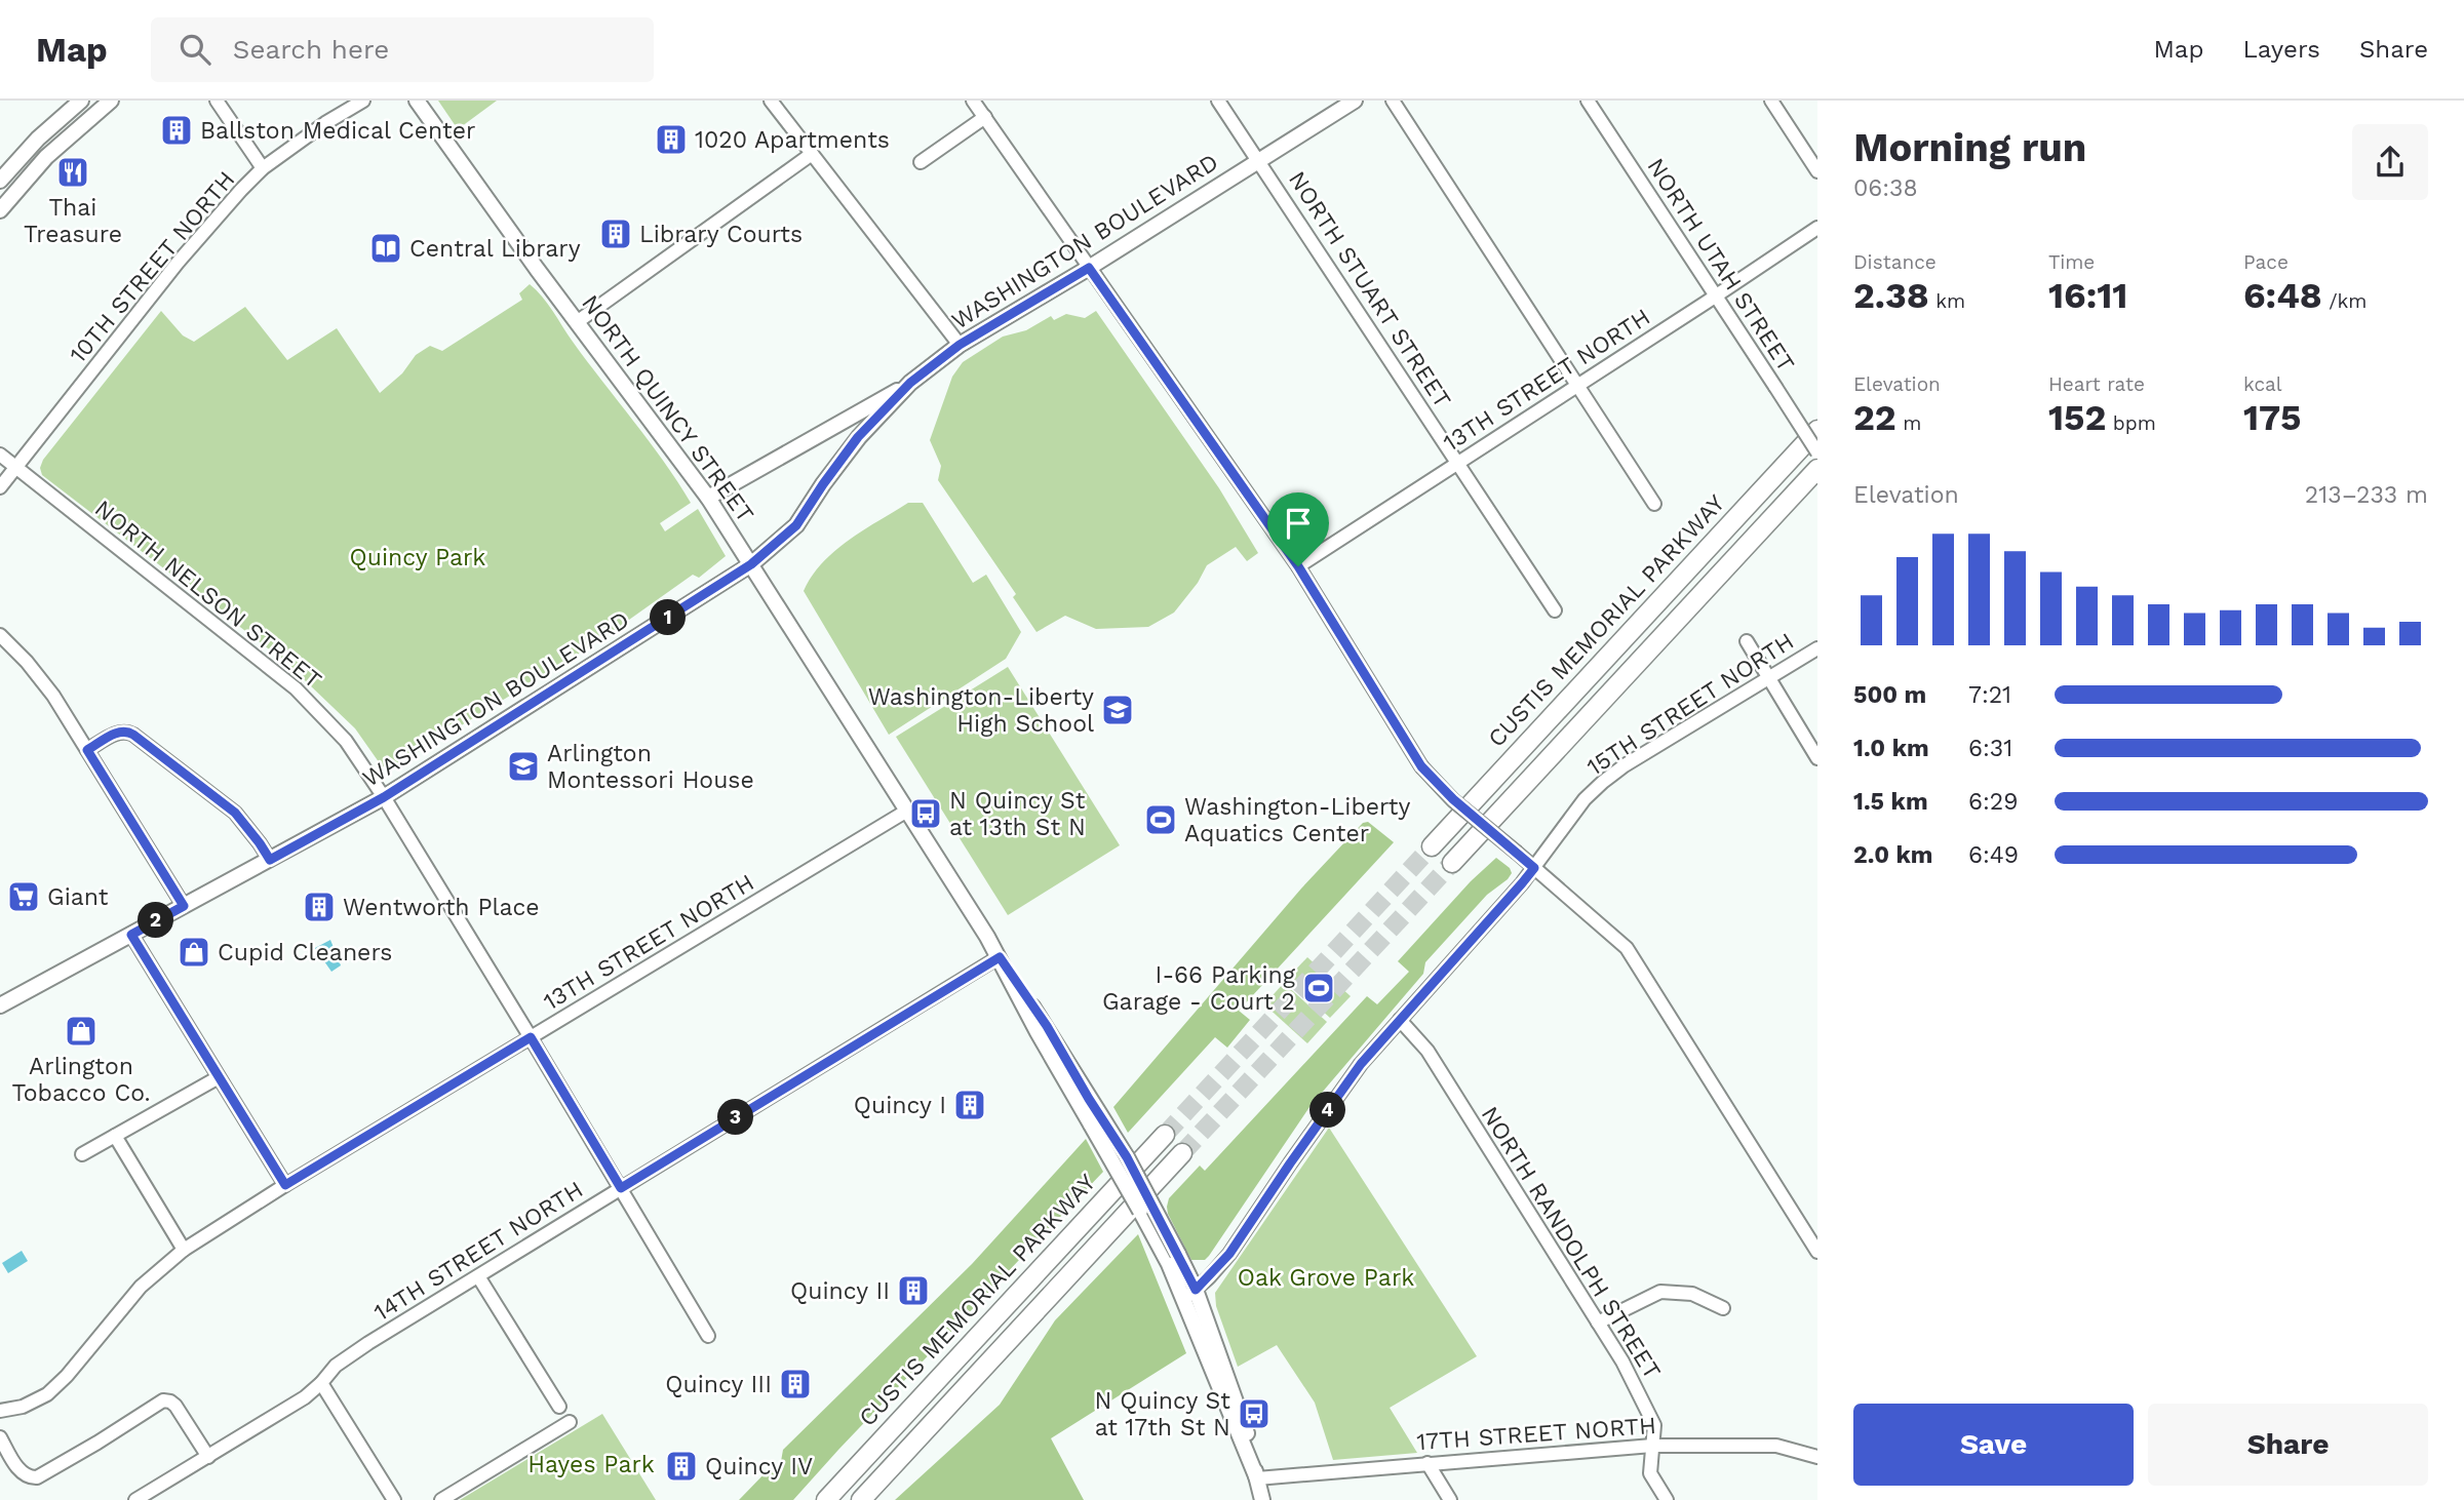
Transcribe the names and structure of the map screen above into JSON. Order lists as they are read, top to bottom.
{
  "streets": {
    "highway": ["CUSTIS MEMORIAL PARKWAY"],
    "main road": ["WASHINGTON BOULEVARD", "NORTH QUINCY STREET"],
    "street": [
      "NORTH UTAH STREET",
      "10TH STREET NORTH",
      "NORTH STUART STREET",
      "13TH STREET NORTH",
      "NORTH NELSON STREET",
      "15TH STREET NORTH",
      "NORTH RANDOLPH STREET",
      "14TH STREET NORTH",
      "17TH STREET NORTH"
    ]
  },
  "crossings": [
    ["WASHINGTON BOULEVARD", "NORTH STUART STREET"],
    ["WASHINGTON BOULEVARD", "NORTH QUINCY STREET"],
    ["WASHINGTON BOULEVARD", "NORTH NELSON STREET"],
    ["NORTH UTAH STREET", "13TH STREET NORTH"],
    ["10TH STREET NORTH", "NORTH NELSON STREET"],
    ["NORTH STUART STREET", "13TH STREET NORTH"],
    ["13TH STREET NORTH", "NORTH QUINCY STREET"],
    ["13TH STREET NORTH", "NORTH NELSON STREET"],
    ["NORTH QUINCY STREET", "15TH STREET NORTH"],
    ["NORTH QUINCY STREET", "14TH STREET NORTH"],
    ["NORTH QUINCY STREET", "17TH STREET NORTH"],
    ["NORTH NELSON STREET", "14TH STREET NORTH"],
    ["15TH STREET NORTH", "NORTH RANDOLPH STREET"],
    ["NORTH RANDOLPH STREET", "17TH STREET NORTH"]
  ],
  "parks": ["Quincy Park", "Oak Grove Park", "Hayes Park"],
  "places": {
    "building": [
      "Ballston Medical Center",
      "1020 Apartments",
      "Library Courts",
      "Wentworth Place",
      "Quincy I",
      "Quincy II",
      "Quincy III",
      "Quincy IV"
    ],
    "restaurant": ["Thai Treasure"],
    "library": ["Central Library"],
    "school or university": ["Washington-Liberty High School", "Arlington Montessori House"],
    "bus stop": ["N Quincy St at 13th St N", "N Quincy St at 17th St N"],
    "sports": ["Washington-Liberty Aquatics Center", "I-66 Parking Garage - Court 2"],
    "supermarket": ["Giant"],
    "shop": ["Cupid Cleaners", "Arlington Tobacco Co."]
  },
  "page": {
    "header": "Map",
    "search": "Search here",
    "nav": ["Map", "Layers", "Share"],
    "heading": ["Morning run", "06:38"],
    "stats": [
      ["Distance", "2.38 km"],
      ["Time", "16:11"],
      ["Pace", "6:48 /km"],
      ["Elevation", "22 m"],
      ["Heart rate", "152 bpm"],
      ["kcal", "175"]
    ],
    "chart": ["Elevation", "213–233 m"],
    "pins": [
      "1",
      "2",
      "4",
      "3"
    ],
    "list": [
      {
        "name": "500 m",
        "note": "7:21"
      },
      {
        "name": "1.0 km",
        "note": "6:31"
      },
      {
        "name": "1.5 km",
        "note": "6:29"
      },
      {
        "name": "2.0 km",
        "note": "6:49"
      }
    ],
    "buttons": ["Save", "Share"]
  }
}
